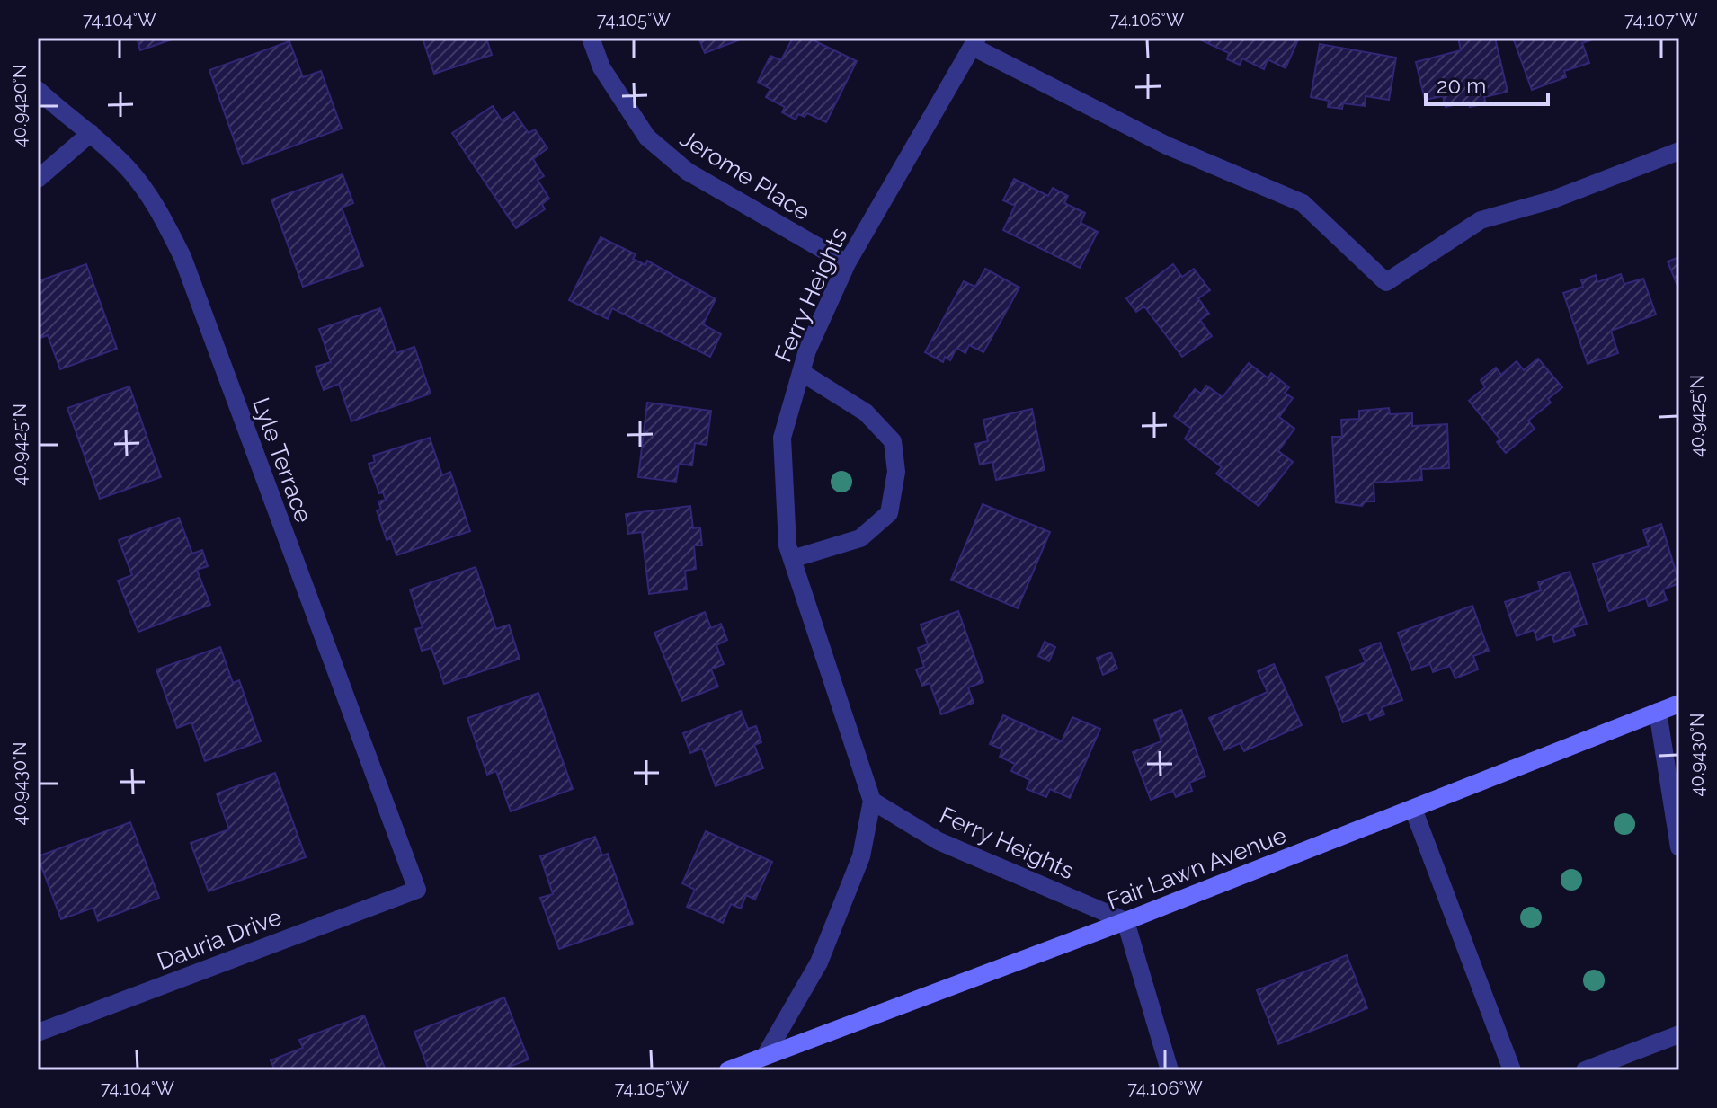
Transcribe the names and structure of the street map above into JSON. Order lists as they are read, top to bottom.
{
  "streets": {
    "main road": ["Fair Lawn Avenue"],
    "street": [
      "Jerome Place",
      "Ferry Heights",
      "Lyle Terrace",
      "Dauria Drive"
    ]
  },
  "crossings": [
    ["Jerome Place", "Ferry Heights"],
    ["Ferry Heights", "Fair Lawn Avenue"],
    ["Lyle Terrace", "Dauria Drive"]
  ],
  "scale_bar": "20 m",
  "coordinates": [
    "74.104°W",
    "74.105°W",
    "74.106°W",
    "74.107°W",
    "40.9420°N",
    "40.9425°N",
    "40.9430°N"
  ]
}
